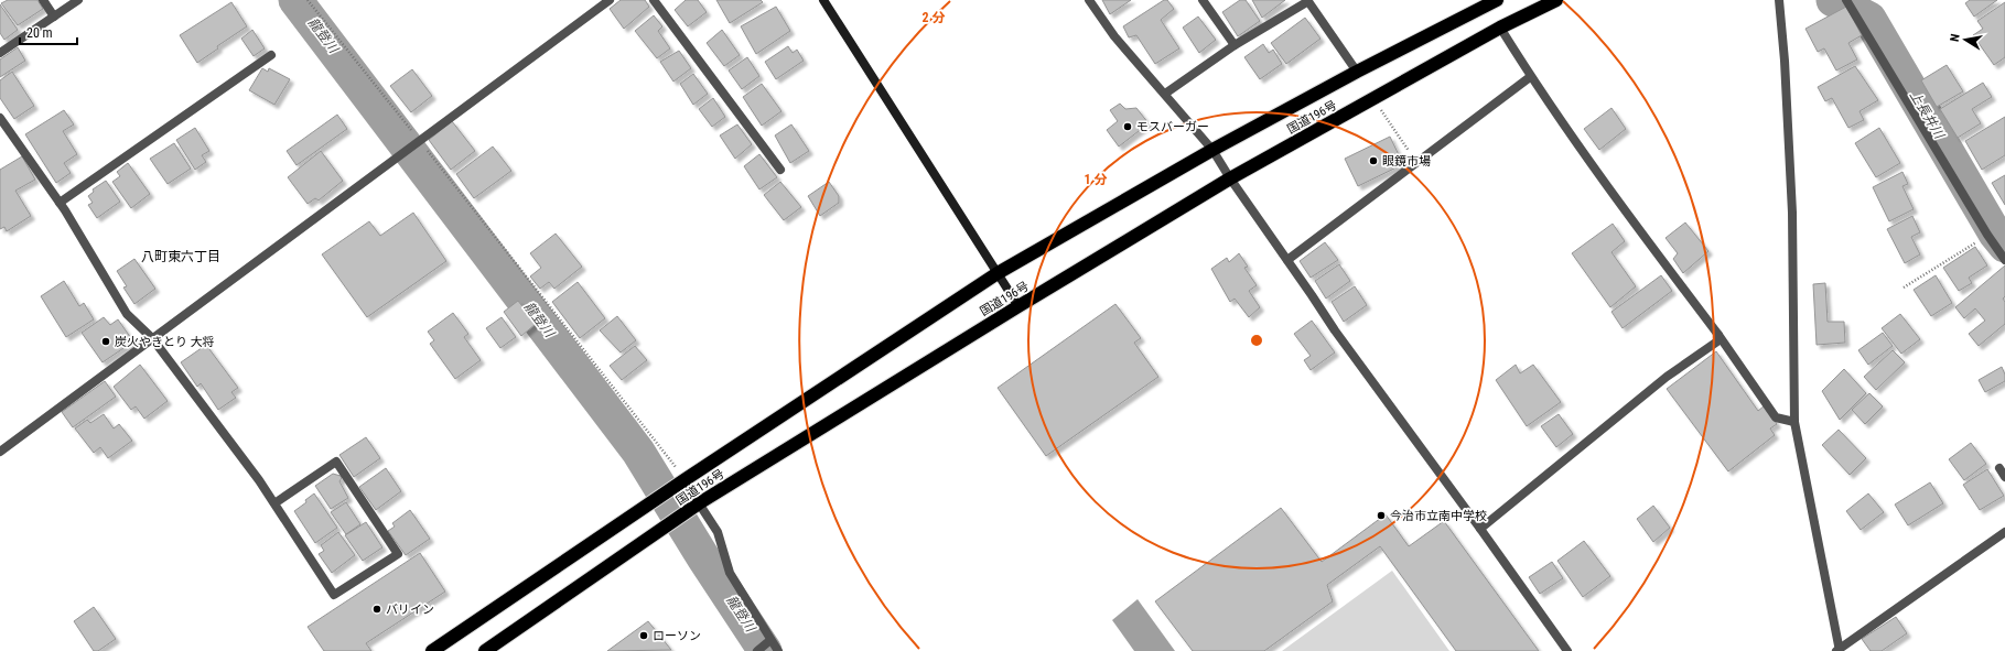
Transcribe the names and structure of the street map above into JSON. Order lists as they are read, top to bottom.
{
  "streets": {
    "highway": ["国道196号"]
  },
  "districts": ["八町東六丁目"],
  "water": ["龍登川", "上長井川"],
  "places": [
    "モスバーガー",
    "眼鏡市場",
    "炭火やきとり 大将",
    "今治市立南中学校",
    "バリイン",
    "ローソン"
  ],
  "scale_bar": "20 m",
  "north": "left",
  "rings": ["2 分", "1 分"]
}
